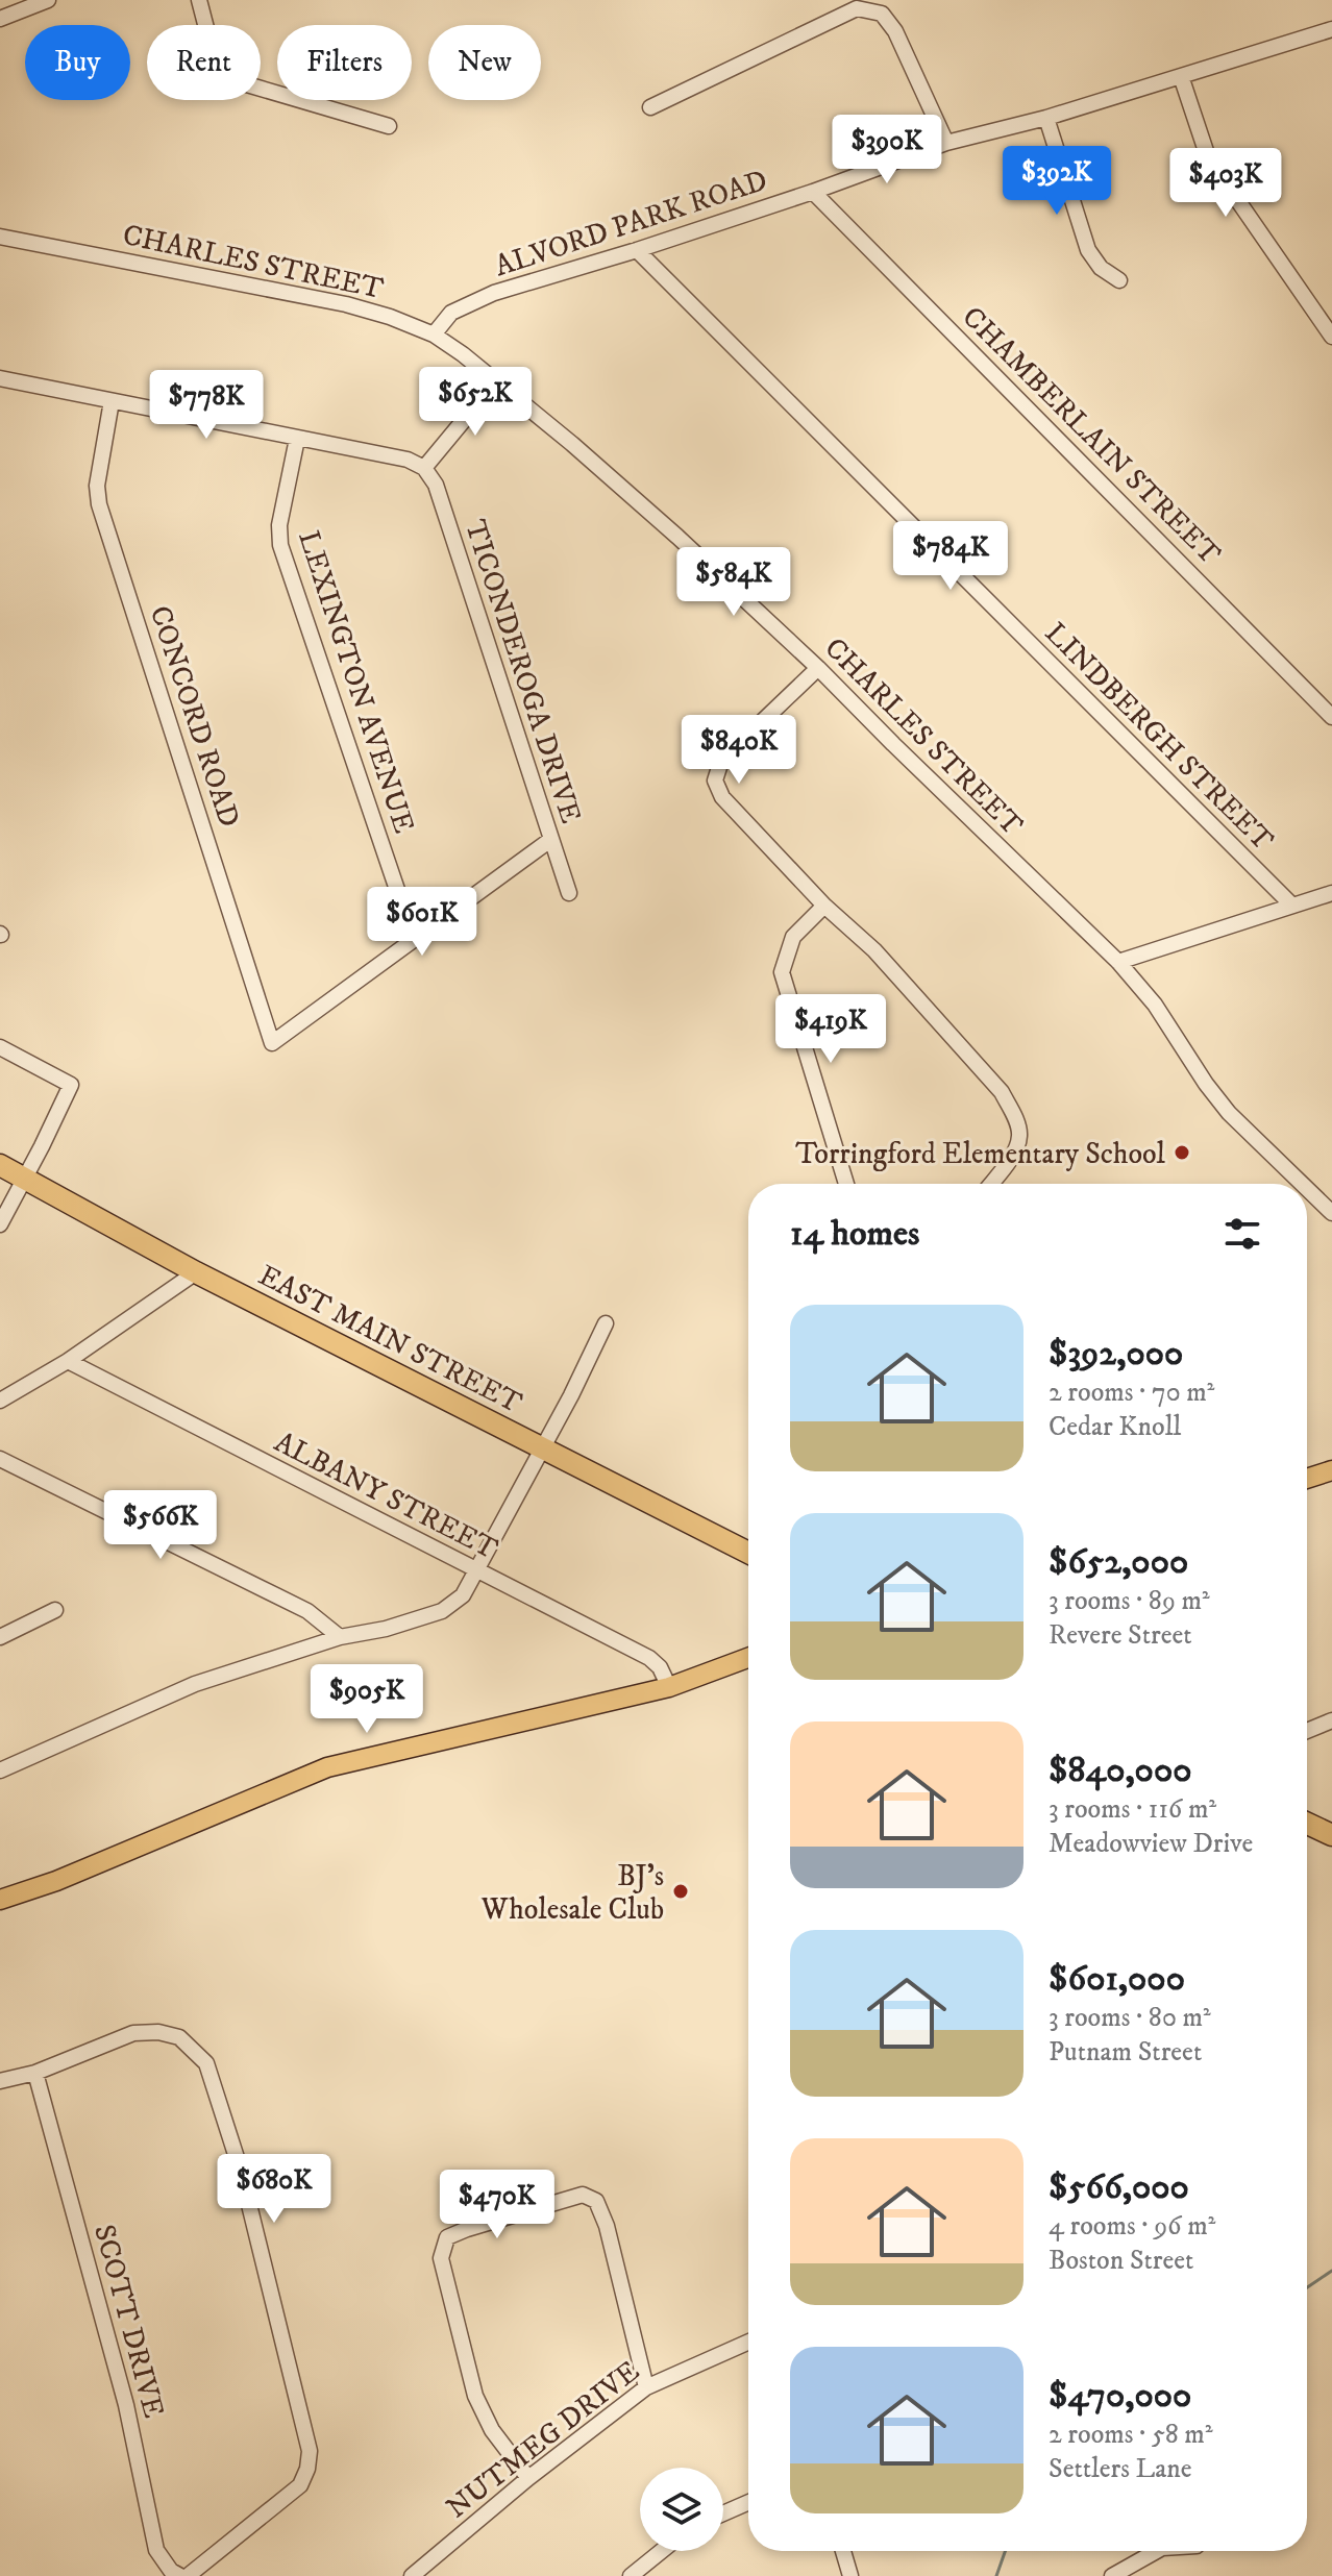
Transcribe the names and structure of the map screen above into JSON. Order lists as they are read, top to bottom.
{
  "streets": {
    "highway": ["EAST MAIN STREET"],
    "street": [
      "ALVORD PARK ROAD",
      "CHARLES STREET",
      "CHAMBERLAIN STREET",
      "TICONDEROGA DRIVE",
      "LEXINGTON AVENUE",
      "CONCORD ROAD",
      "LINDBERGH STREET",
      "ALBANY STREET",
      "SCOTT DRIVE",
      "NUTMEG DRIVE"
    ]
  },
  "crossings": [
    ["ALVORD PARK ROAD", "CHARLES STREET"],
    ["ALVORD PARK ROAD", "CHAMBERLAIN STREET"],
    ["ALVORD PARK ROAD", "LINDBERGH STREET"],
    ["LEXINGTON AVENUE", "CONCORD ROAD"]
  ],
  "places": ["Torringford Elementary School", "BJ's Wholesale Club"],
  "page": {
    "chip": [
      "Buy",
      "Rent",
      "Filters",
      "New"
    ],
    "price": [
      "$390K",
      "$392K",
      "$403K",
      "$652K",
      "$778K",
      "$784K",
      "$584K",
      "$840K",
      "$601K",
      "$419K",
      "$566K",
      "$905K",
      "$680K",
      "$470K"
    ],
    "heading": "14 homes",
    "list": [
      {
        "name": "$392,000",
        "note": "2 rooms · 70 m² · Cedar Knoll"
      },
      {
        "name": "$652,000",
        "note": "3 rooms · 89 m² · Revere Street"
      },
      {
        "name": "$840,000",
        "note": "3 rooms · 116 m² · Meadowview Drive"
      },
      {
        "name": "$601,000",
        "note": "3 rooms · 80 m² · Putnam Street"
      },
      {
        "name": "$566,000",
        "note": "4 rooms · 96 m² · Boston Street"
      },
      {
        "name": "$470,000",
        "note": "2 rooms · 58 m² · Settlers Lane"
      }
    ]
  }
}
